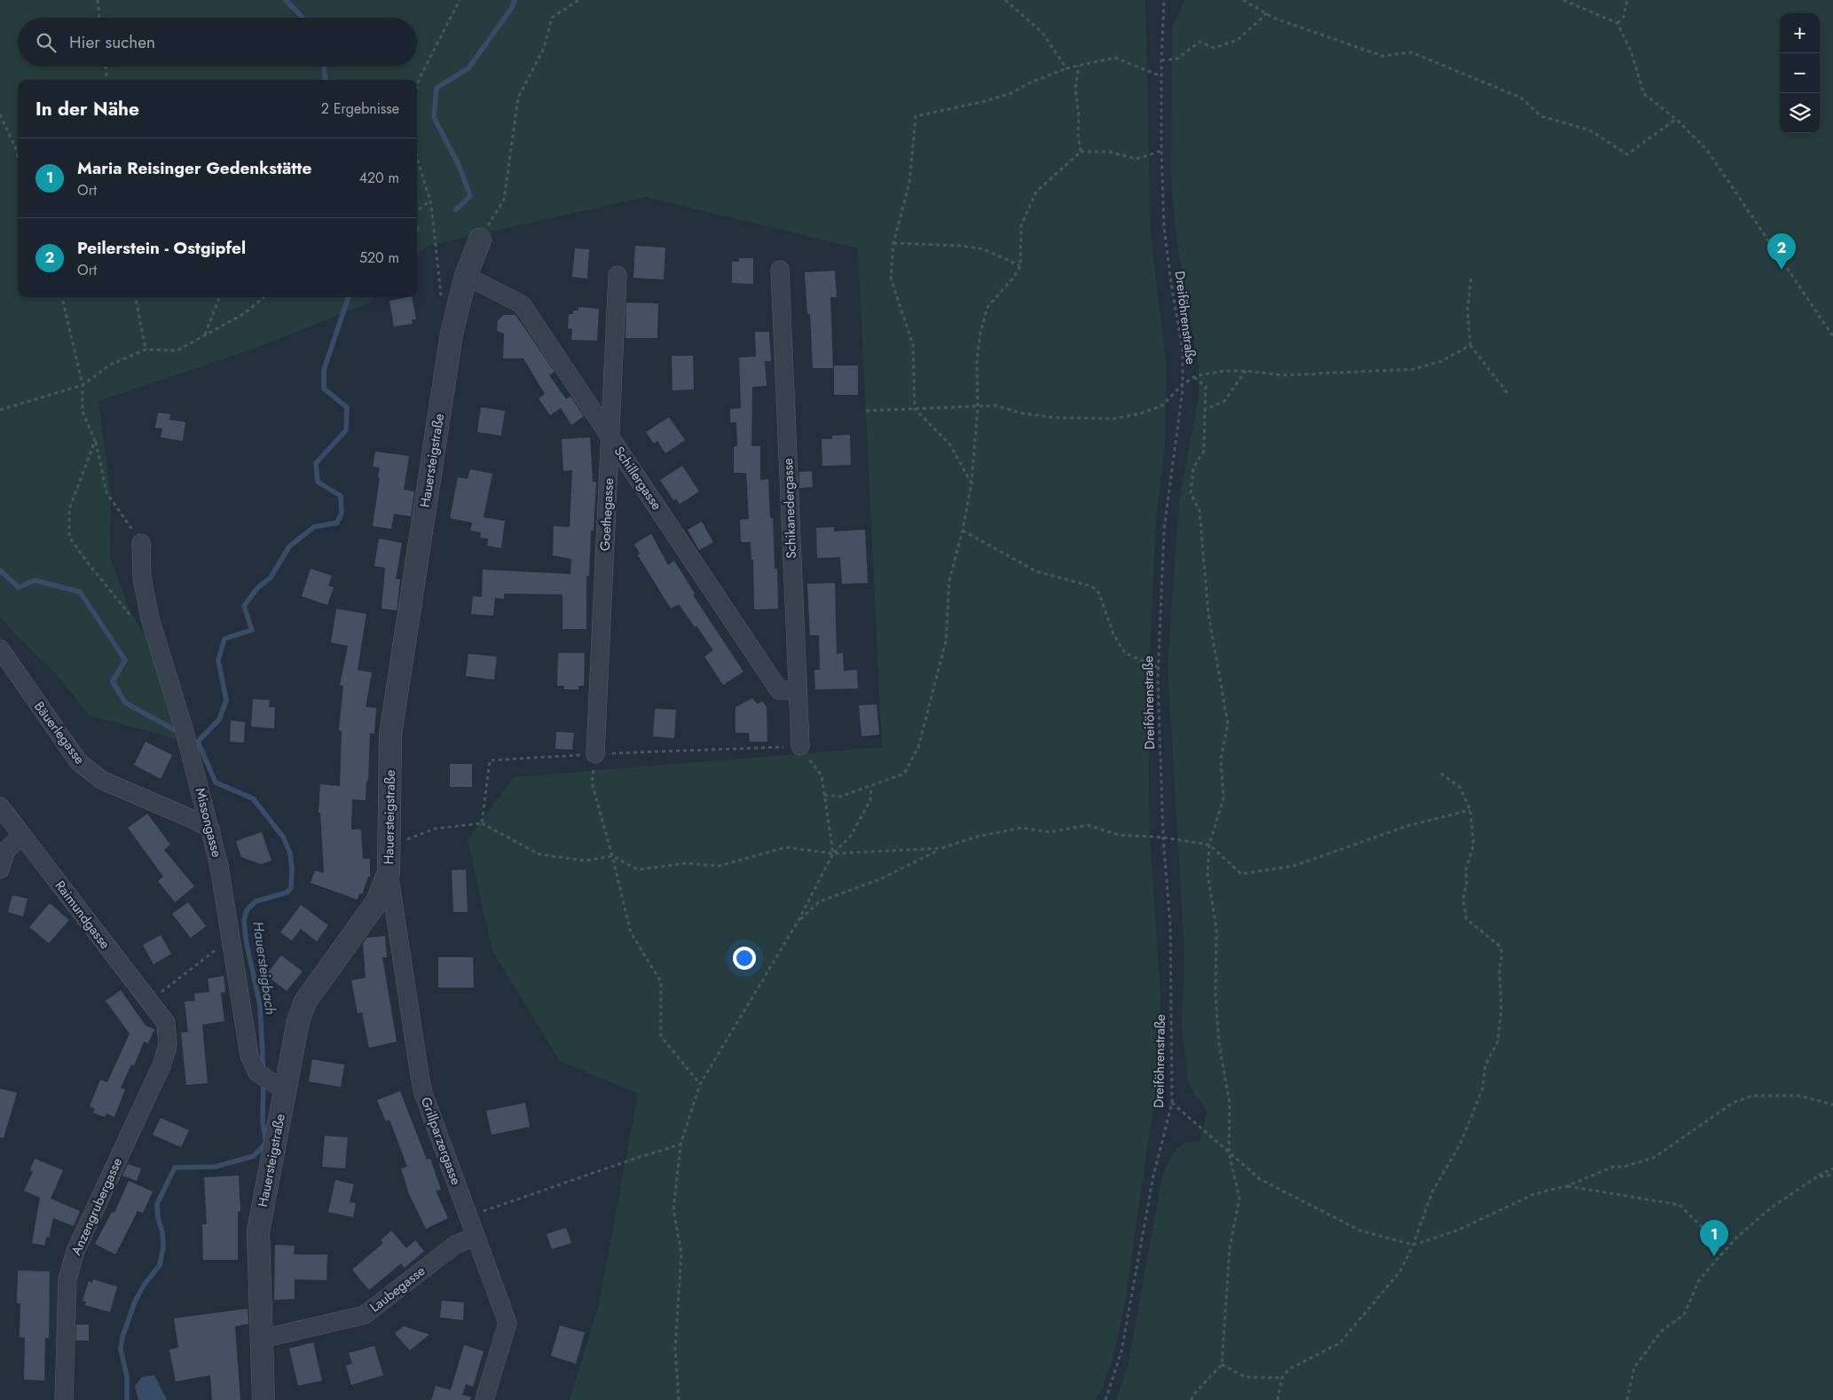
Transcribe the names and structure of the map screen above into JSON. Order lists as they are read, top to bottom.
{
  "streets": {
    "street": [
      "Hauersteigstraße",
      "Schillergasse",
      "Schikanedergasse",
      "Goethegasse",
      "Bäuerlegasse",
      "Missongasse",
      "Raimundgasse",
      "Grillparzergasse",
      "Anzengrubergasse",
      "Laubegasse"
    ],
    "path": ["Dreiföhrenstraße"]
  },
  "crossings": [
    ["Hauersteigstraße", "Schillergasse"],
    ["Hauersteigstraße", "Missongasse"],
    ["Hauersteigstraße", "Grillparzergasse"],
    ["Hauersteigstraße", "Laubegasse"],
    ["Schillergasse", "Schikanedergasse"],
    ["Schillergasse", "Goethegasse"],
    ["Bäuerlegasse", "Missongasse"],
    ["Raimundgasse", "Anzengrubergasse"],
    ["Grillparzergasse", "Laubegasse"]
  ],
  "water": ["Hauersteigbach"],
  "page": {
    "map_buttons": ["+", "−"],
    "search": "Hier suchen",
    "heading": ["In der Nähe", "2 Ergebnisse"],
    "list": [
      {
        "mark": "1",
        "name": "Maria Reisinger Gedenkstätte",
        "note": "Ort",
        "value": "420 m"
      },
      {
        "mark": "2",
        "name": "Peilerstein - Ostgipfel",
        "note": "Ort",
        "value": "520 m"
      }
    ],
    "pins": ["2", "1"]
  }
}
